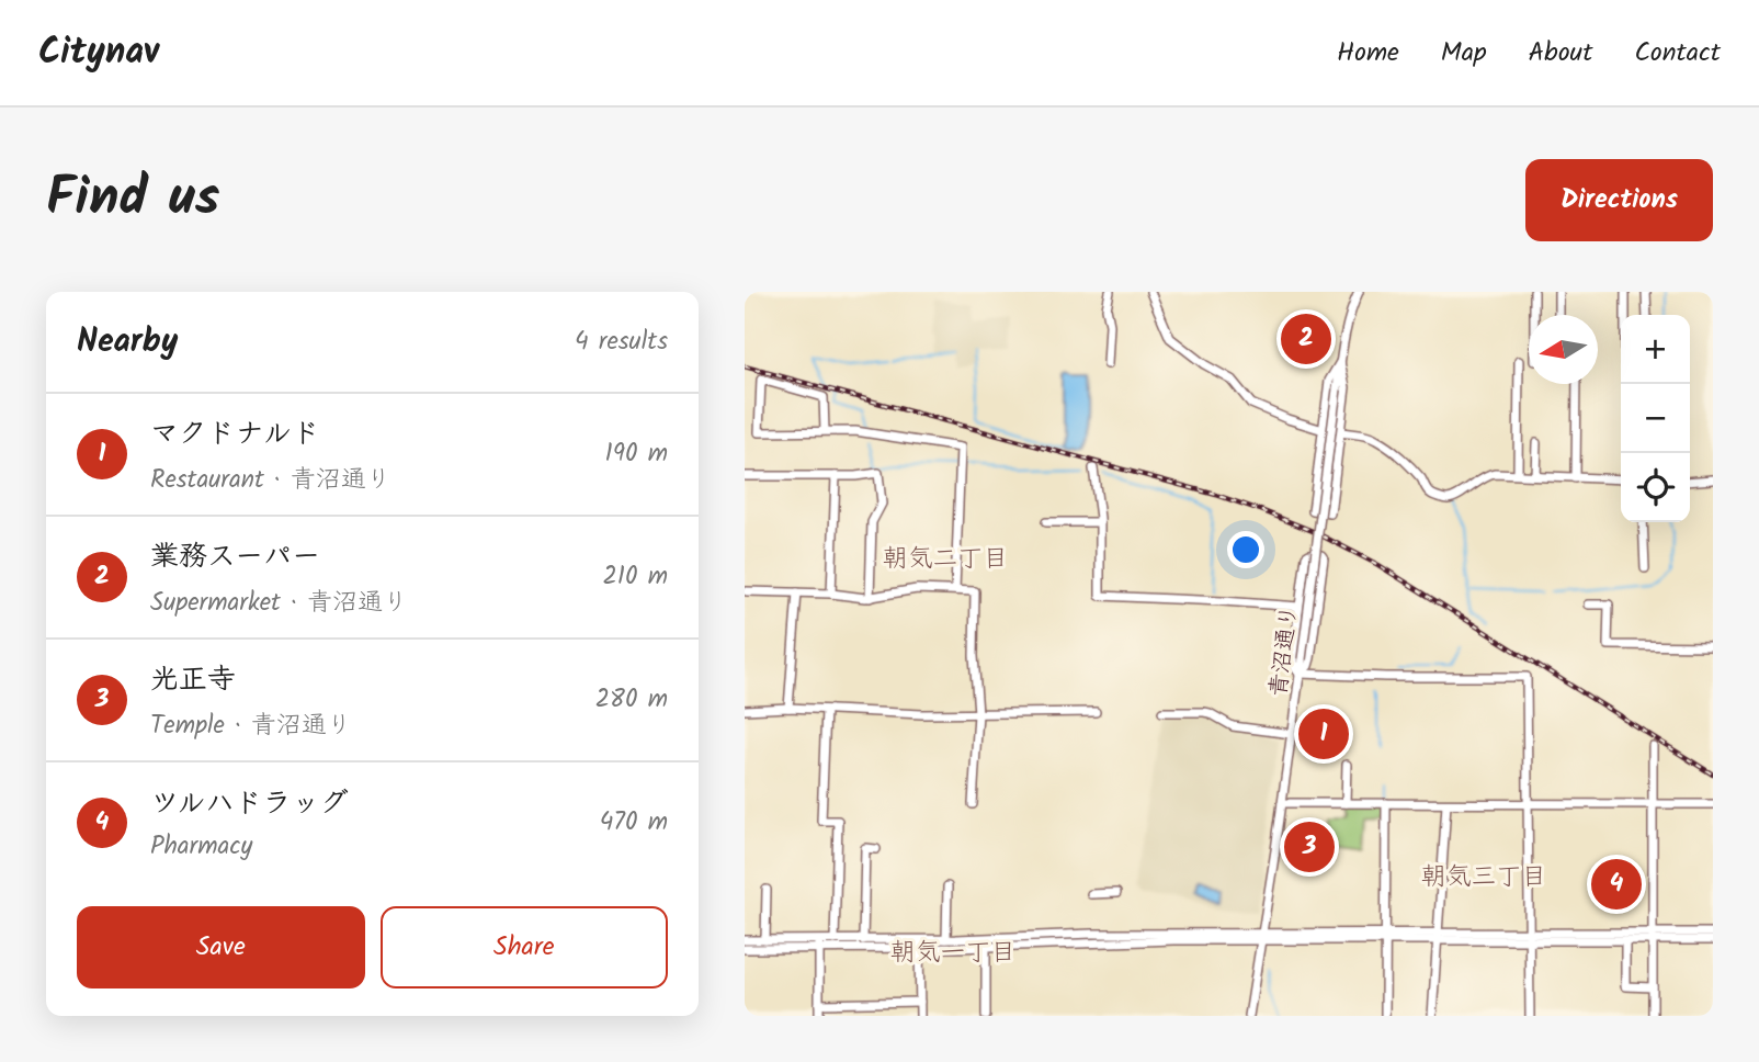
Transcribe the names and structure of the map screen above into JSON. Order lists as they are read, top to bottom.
{
  "streets": {
    "street": ["青沼通り"]
  },
  "districts": ["朝気二丁目", "朝気三丁目", "朝気一丁目"],
  "north": "left",
  "page": {
    "header": "Citynav",
    "nav": [
      "Home",
      "Map",
      "About",
      "Contact"
    ],
    "title": "Find us",
    "buttons": [
      "Directions",
      ["Save", "Share"]
    ],
    "heading": ["Nearby", "4 results"],
    "pins": [
      "2",
      "1",
      "3",
      "4"
    ],
    "map_buttons": ["+", "−"],
    "list": [
      {
        "mark": "1",
        "name": "マクドナルド",
        "note": "Restaurant · 青沼通り",
        "value": "190 m"
      },
      {
        "mark": "2",
        "name": "業務スーパー",
        "note": "Supermarket · 青沼通り",
        "value": "210 m"
      },
      {
        "mark": "3",
        "name": "光正寺",
        "note": "Temple · 青沼通り",
        "value": "280 m"
      },
      {
        "mark": "4",
        "name": "ツルハドラッグ",
        "note": "Pharmacy",
        "value": "470 m"
      }
    ]
  }
}
